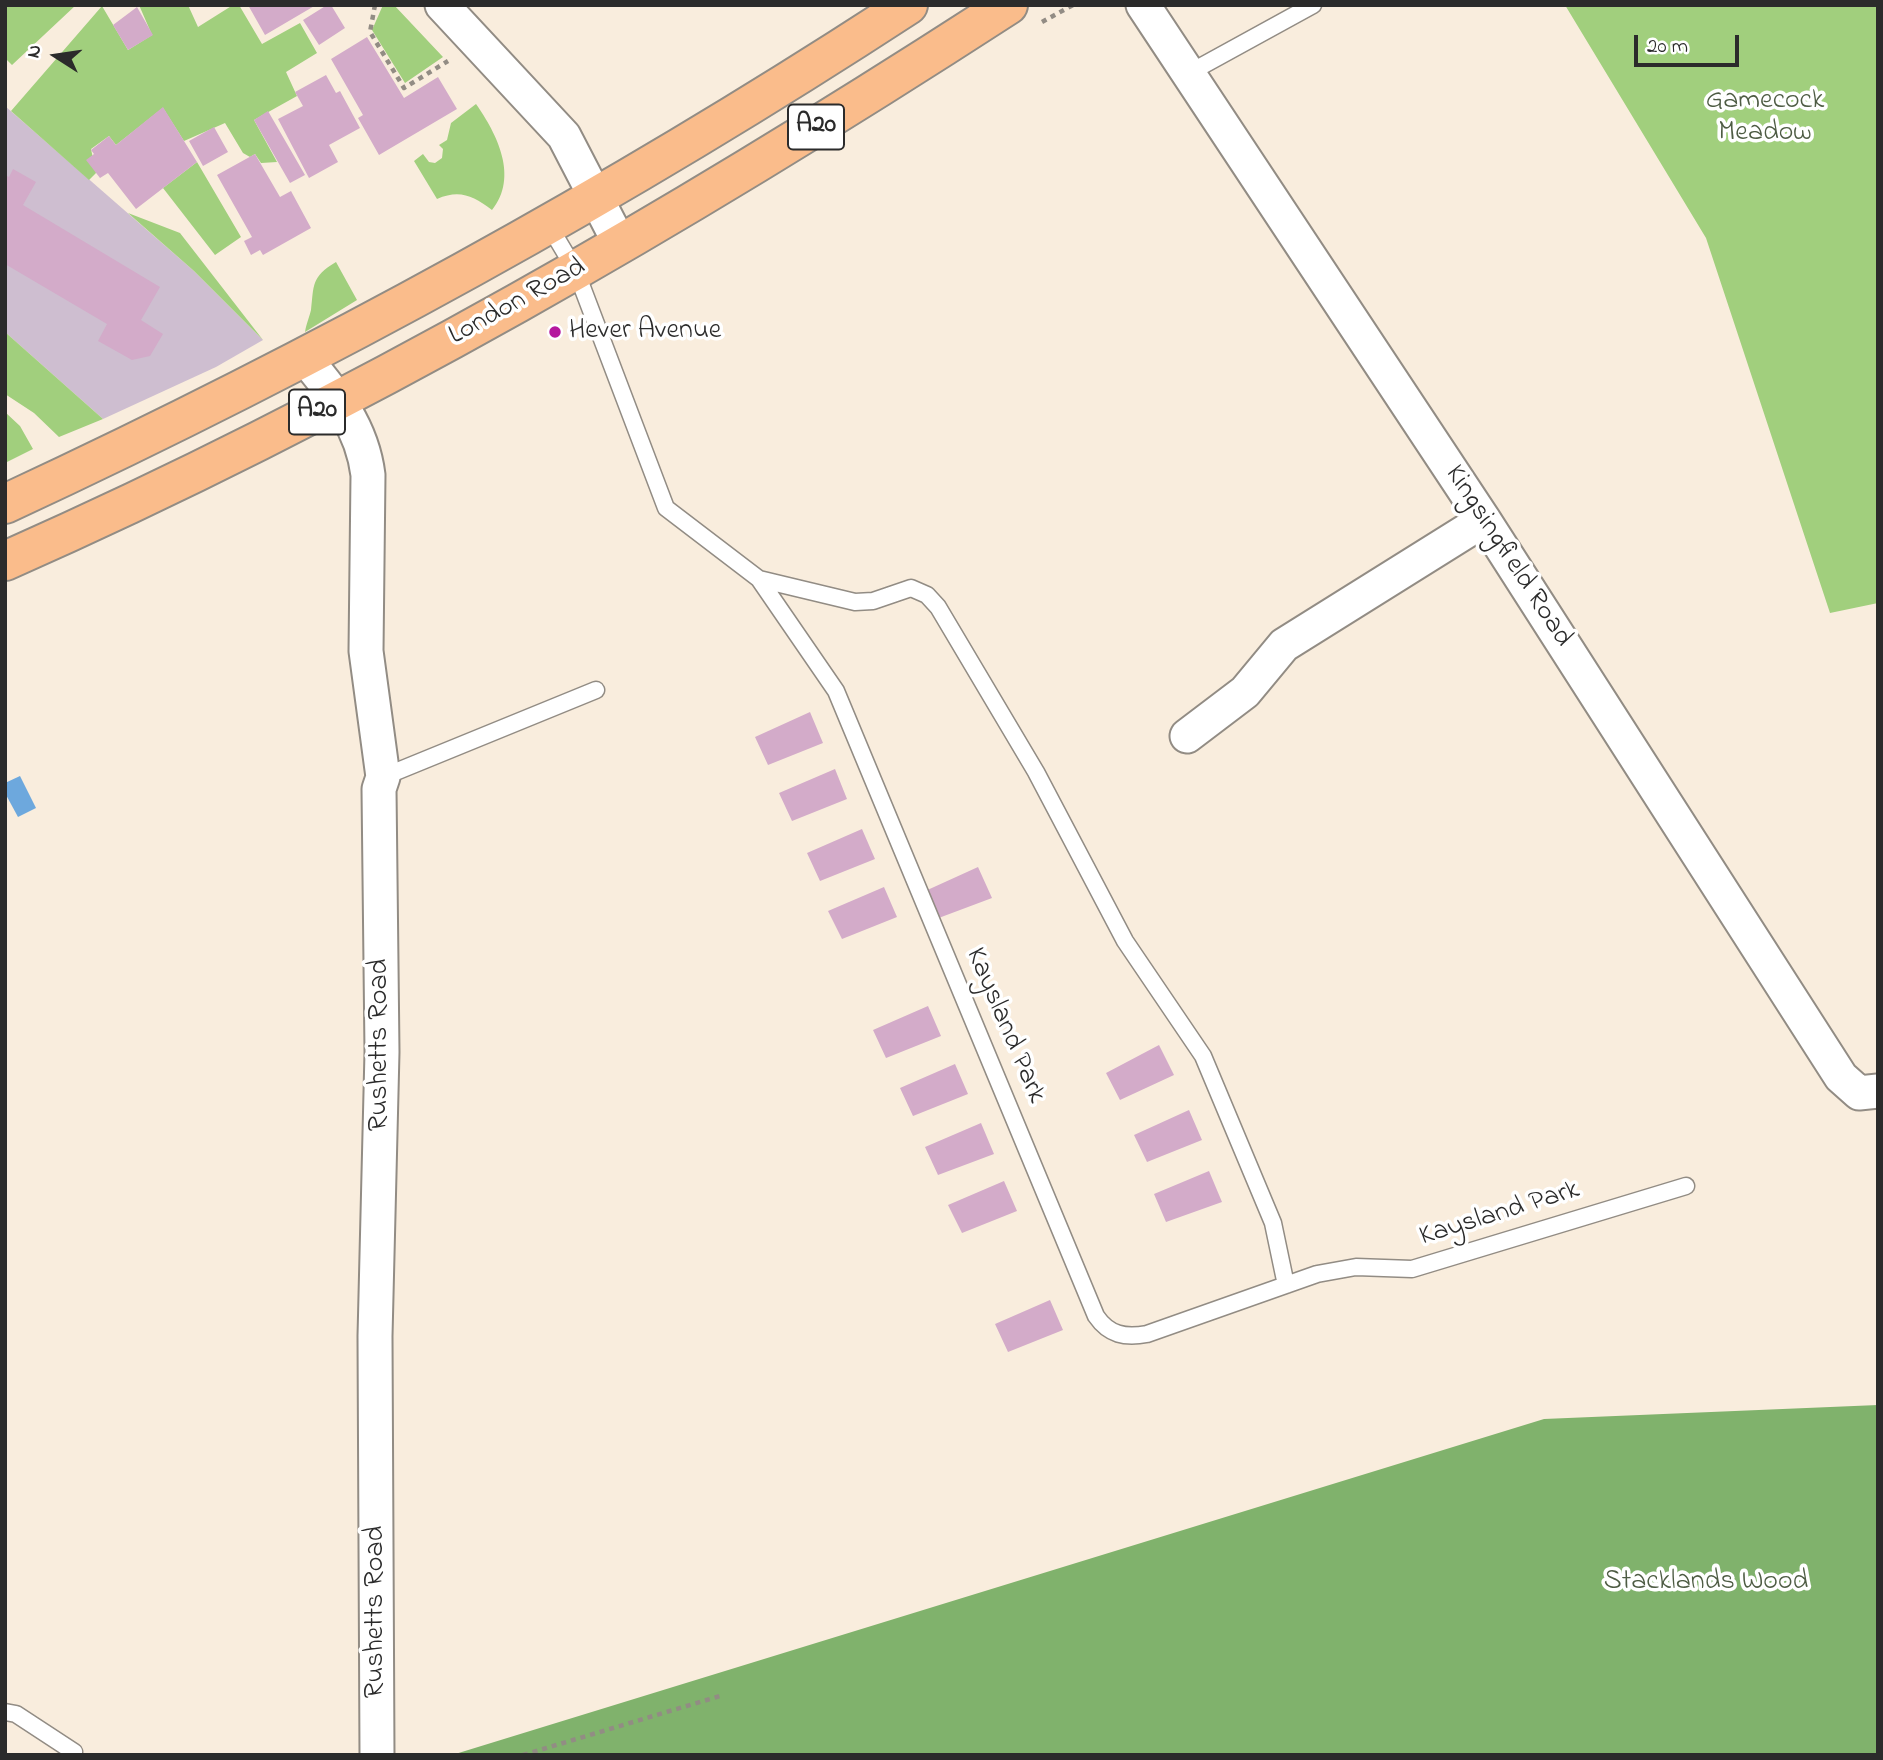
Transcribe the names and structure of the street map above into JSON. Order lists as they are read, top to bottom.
{
  "streets": {
    "main road": ["A20", "London Road"],
    "street": ["Kingsingfield Road", "Rushetts Road"],
    "lane": ["Kaysland Park"]
  },
  "crossings": [
    ["London Road", "Kaysland Park"],
    ["London Road", "Rushetts Road"]
  ],
  "parks": ["Gamecock Meadow", "Stacklands Wood"],
  "places": ["Hever Avenue"],
  "scale_bar": "20 m",
  "north": "left"
}
